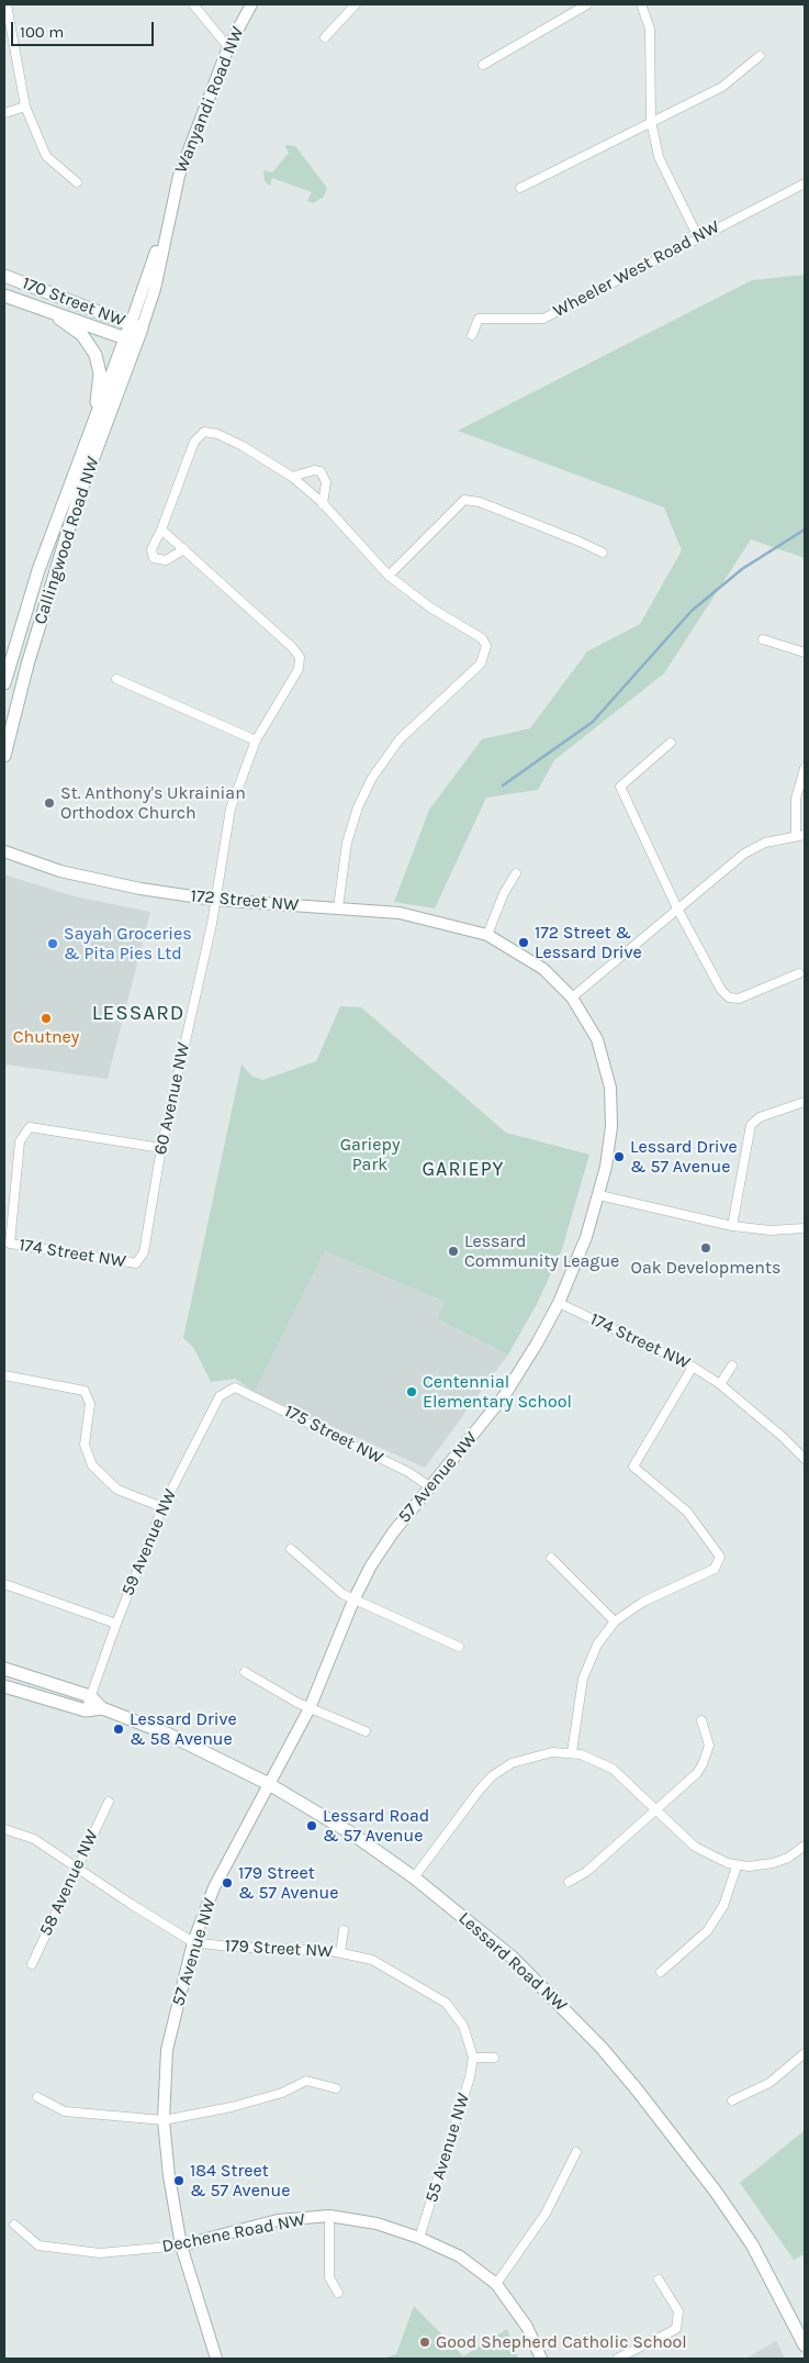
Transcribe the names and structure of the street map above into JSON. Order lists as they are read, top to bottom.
{
  "streets": {
    "main road": ["170 Street NW", "Callingwood Road NW", "Lessard Road NW"],
    "street": [
      "Wanyandi Road NW",
      "Wheeler West Road NW",
      "172 Street NW",
      "60 Avenue NW",
      "174 Street NW",
      "175 Street NW",
      "57 Avenue NW",
      "59 Avenue NW",
      "58 Avenue NW",
      "179 Street NW",
      "55 Avenue NW",
      "Dechene Road NW"
    ]
  },
  "crossings": [
    ["Wanyandi Road NW", "170 Street NW"],
    ["Wanyandi Road NW", "Callingwood Road NW"],
    ["170 Street NW", "Callingwood Road NW"],
    ["172 Street NW", "60 Avenue NW"],
    ["172 Street NW", "57 Avenue NW"],
    ["60 Avenue NW", "174 Street NW"],
    ["174 Street NW", "57 Avenue NW"],
    ["175 Street NW", "57 Avenue NW"],
    ["175 Street NW", "59 Avenue NW"],
    ["57 Avenue NW", "179 Street NW"],
    ["57 Avenue NW", "Lessard Road NW"],
    ["57 Avenue NW", "Dechene Road NW"],
    ["59 Avenue NW", "Lessard Road NW"],
    ["58 Avenue NW", "179 Street NW"],
    ["179 Street NW", "55 Avenue NW"],
    ["55 Avenue NW", "Dechene Road NW"]
  ],
  "districts": ["LESSARD", "GARIEPY"],
  "parks": ["Gariepy Park"],
  "places": [
    "St. Anthony's Ukrainian Orthodox Church",
    "172 Street & Lessard Drive",
    "Sayah Groceries & Pita Pies Ltd",
    "Chutney",
    "Lessard Drive & 57 Avenue",
    "Oak Developments",
    "Lessard Community League",
    "Centennial Elementary School",
    "Lessard Drive & 58 Avenue",
    "Lessard Road & 57 Avenue",
    "179 Street & 57 Avenue",
    "184 Street & 57 Avenue",
    "Good Shepherd Catholic School"
  ],
  "scale_bar": "100 m"
}
